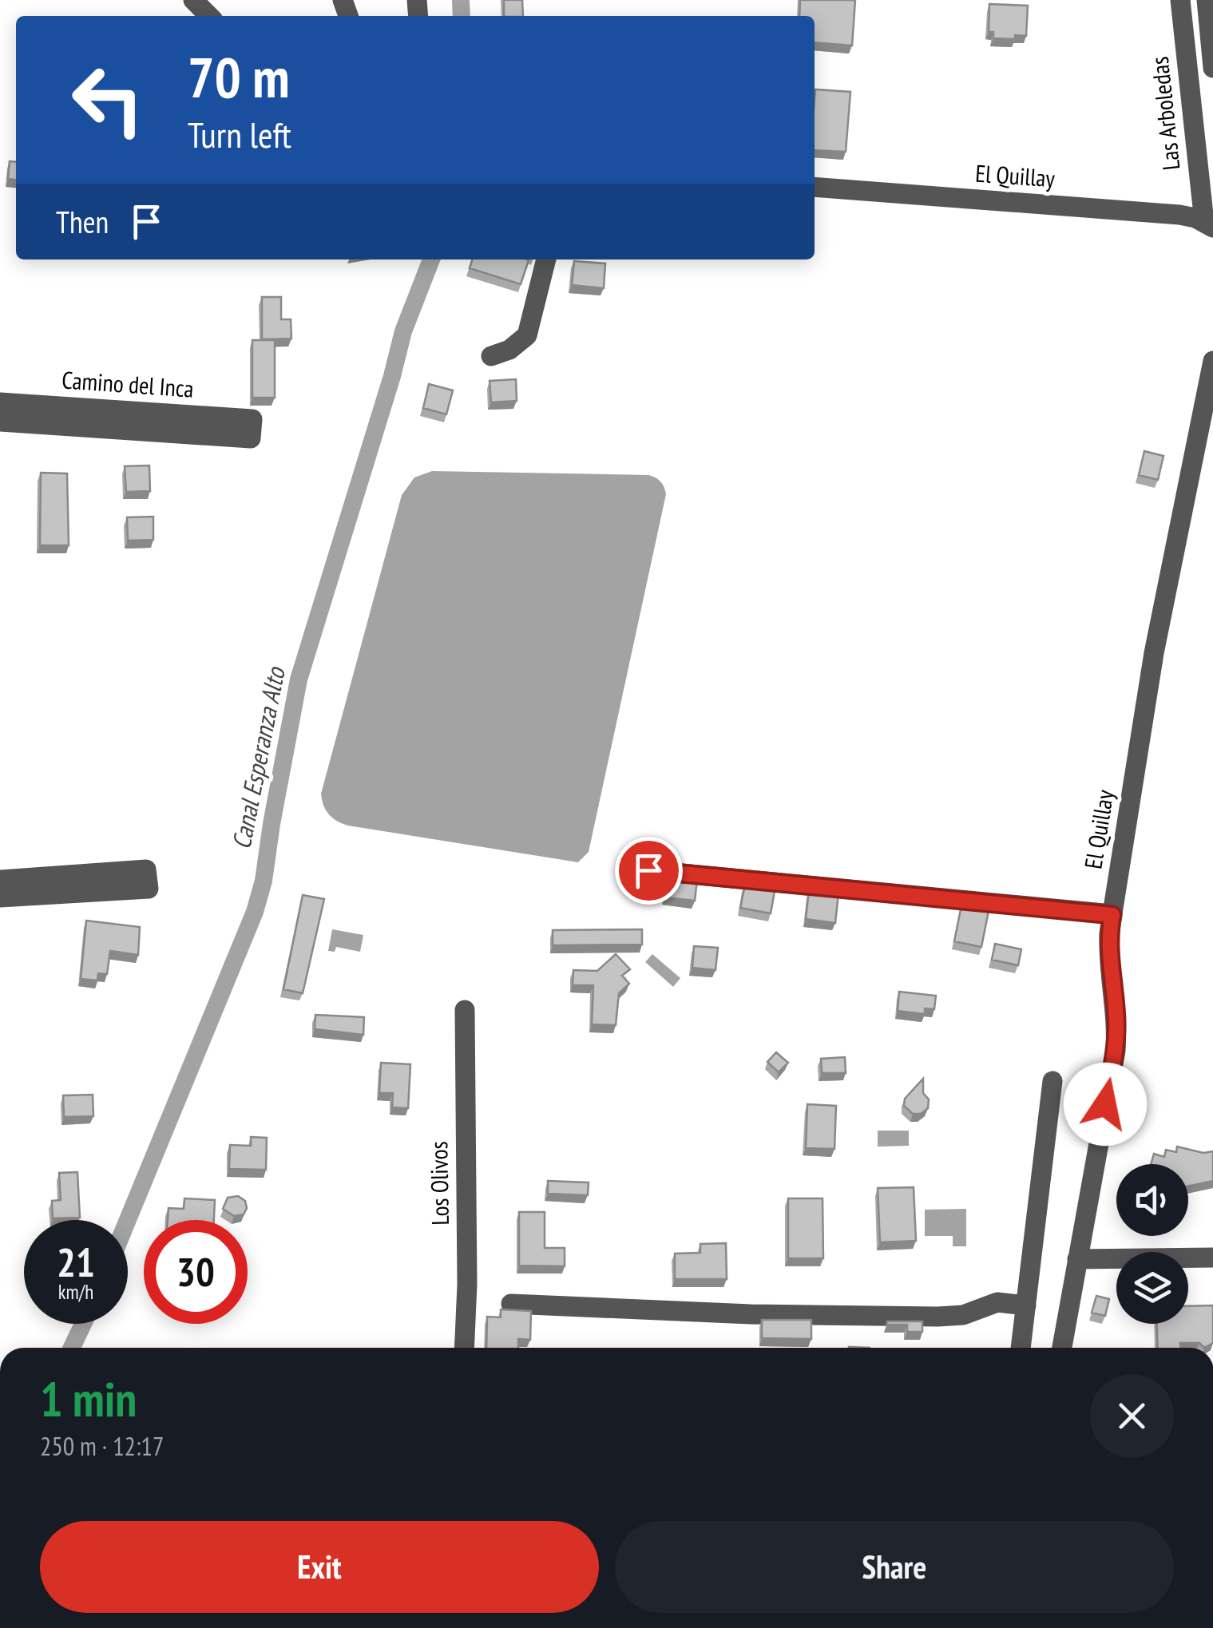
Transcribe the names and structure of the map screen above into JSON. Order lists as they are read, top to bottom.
{
  "streets": {
    "street": [
      "Las Arboledas",
      "El Quillay",
      "Camino del Inca",
      "Los Olivos"
    ]
  },
  "crossings": [
    ["Las Arboledas", "El Quillay"]
  ],
  "water": ["Canal Esperanza Alto"],
  "page": {
    "turn": ["70 m", "Turn left"],
    "then": "Then",
    "speed": "21 km/h",
    "limit": "30",
    "heading": ["1 min", "250 m · 12:17"],
    "buttons": ["Exit", "Share"]
  }
}
